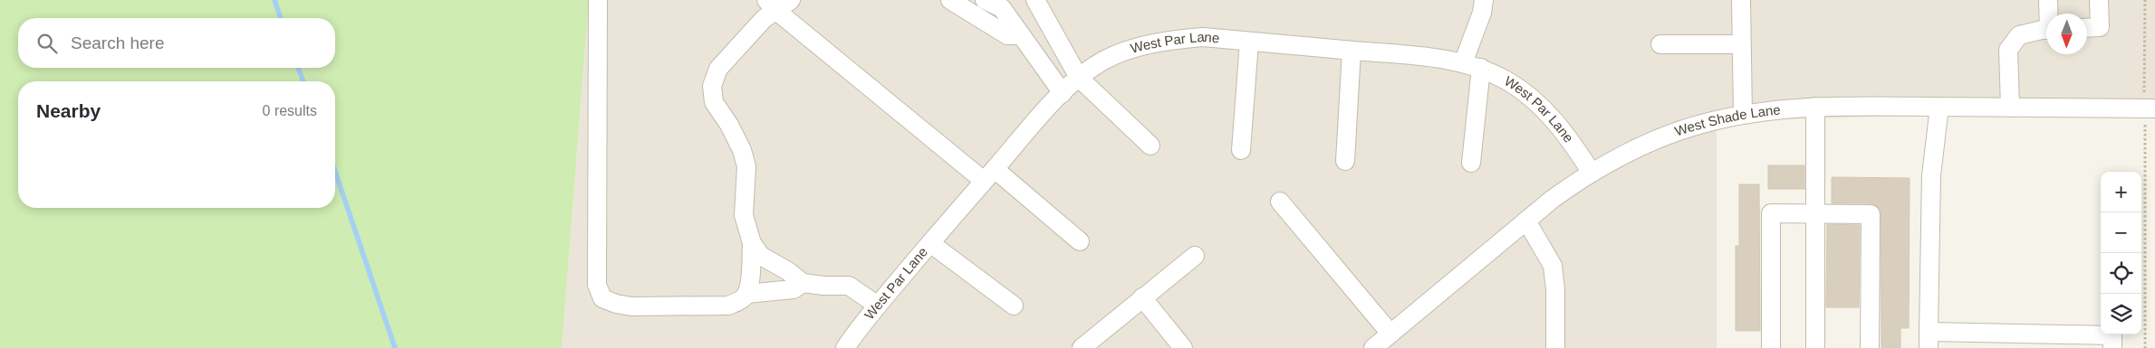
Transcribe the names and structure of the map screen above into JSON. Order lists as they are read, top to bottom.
{
  "streets": {
    "street": ["West Par Lane", "West Shade Lane"]
  },
  "crossings": [
    ["West Par Lane", "West Shade Lane"]
  ],
  "north": "bottom",
  "page": {
    "search": "Search here",
    "heading": ["Nearby", "0 results"],
    "map_buttons": ["+", "−"]
  }
}
